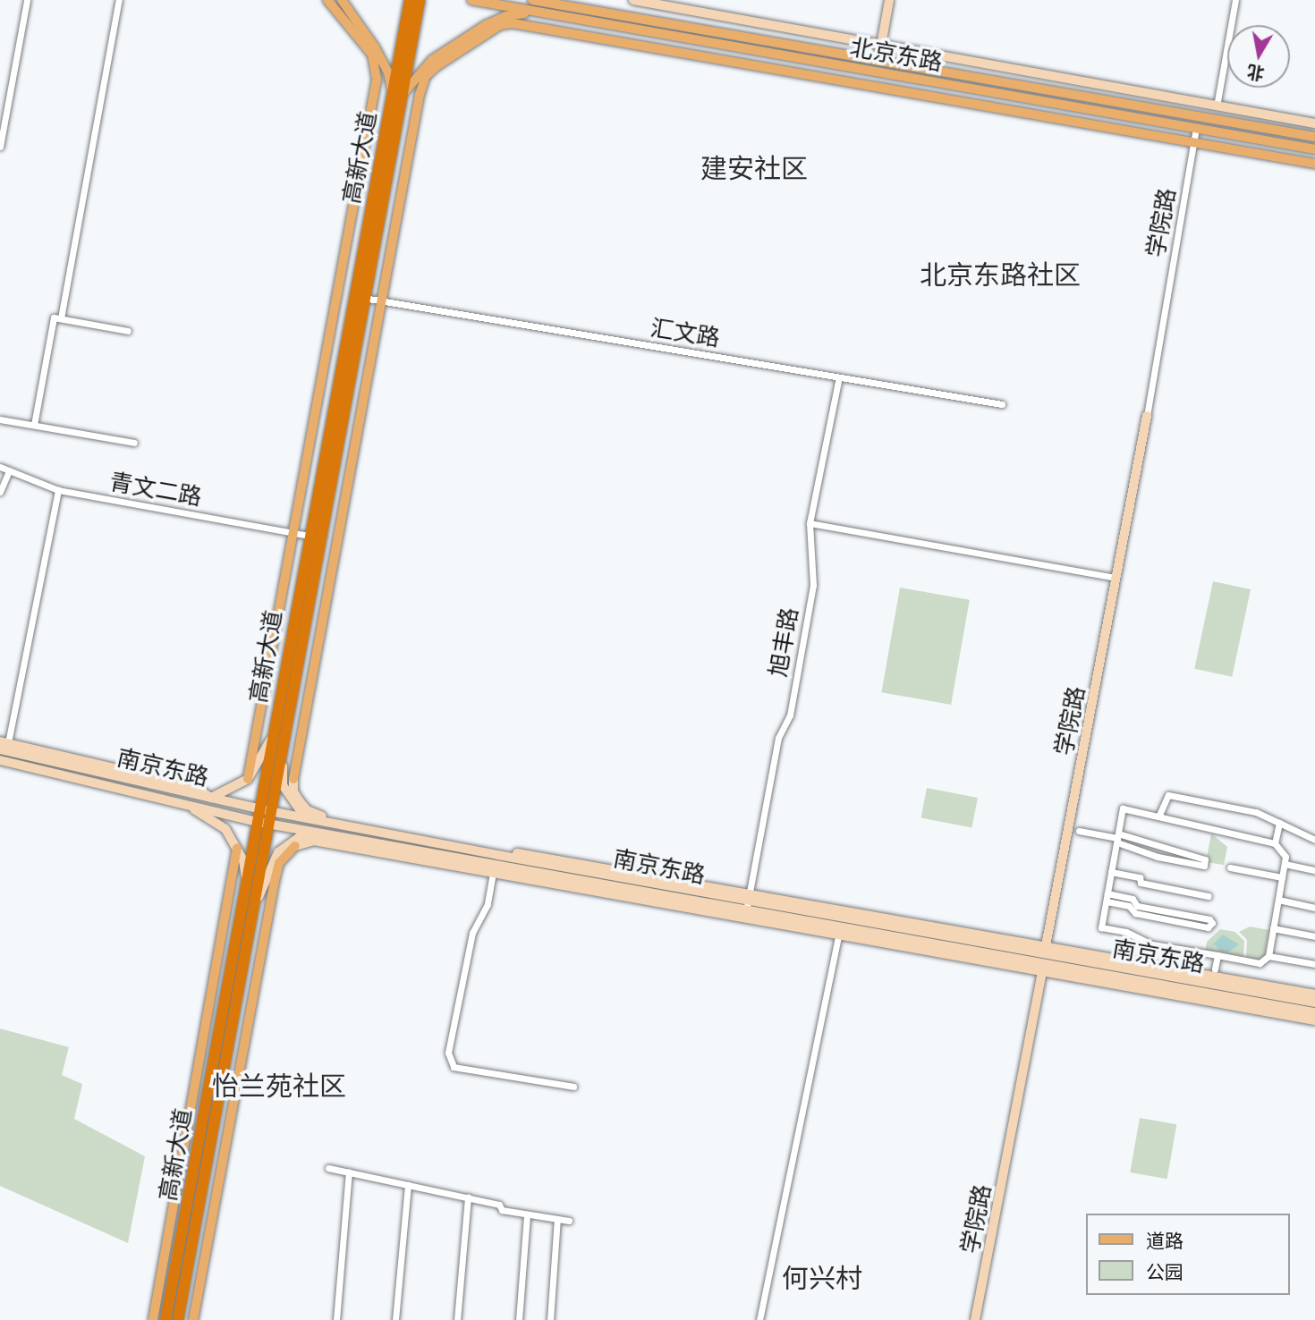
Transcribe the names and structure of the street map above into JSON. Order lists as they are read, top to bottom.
{
  "streets": {
    "highway": ["高新大道"],
    "main road": ["北京东路", "学院路", "南京东路"],
    "street": ["汇文路", "青文二路", "旭丰路"]
  },
  "crossings": [
    ["北京东路", "学院路"],
    ["高新大道", "汇文路"],
    ["高新大道", "青文二路"],
    ["高新大道", "南京东路"],
    ["学院路", "南京东路"],
    ["汇文路", "旭丰路"],
    ["旭丰路", "南京东路"]
  ],
  "districts": [
    "建安社区",
    "北京东路社区",
    "怡兰苑社区",
    "何兴村"
  ],
  "legend": ["道路", "公园"],
  "north": "bottom"
}
